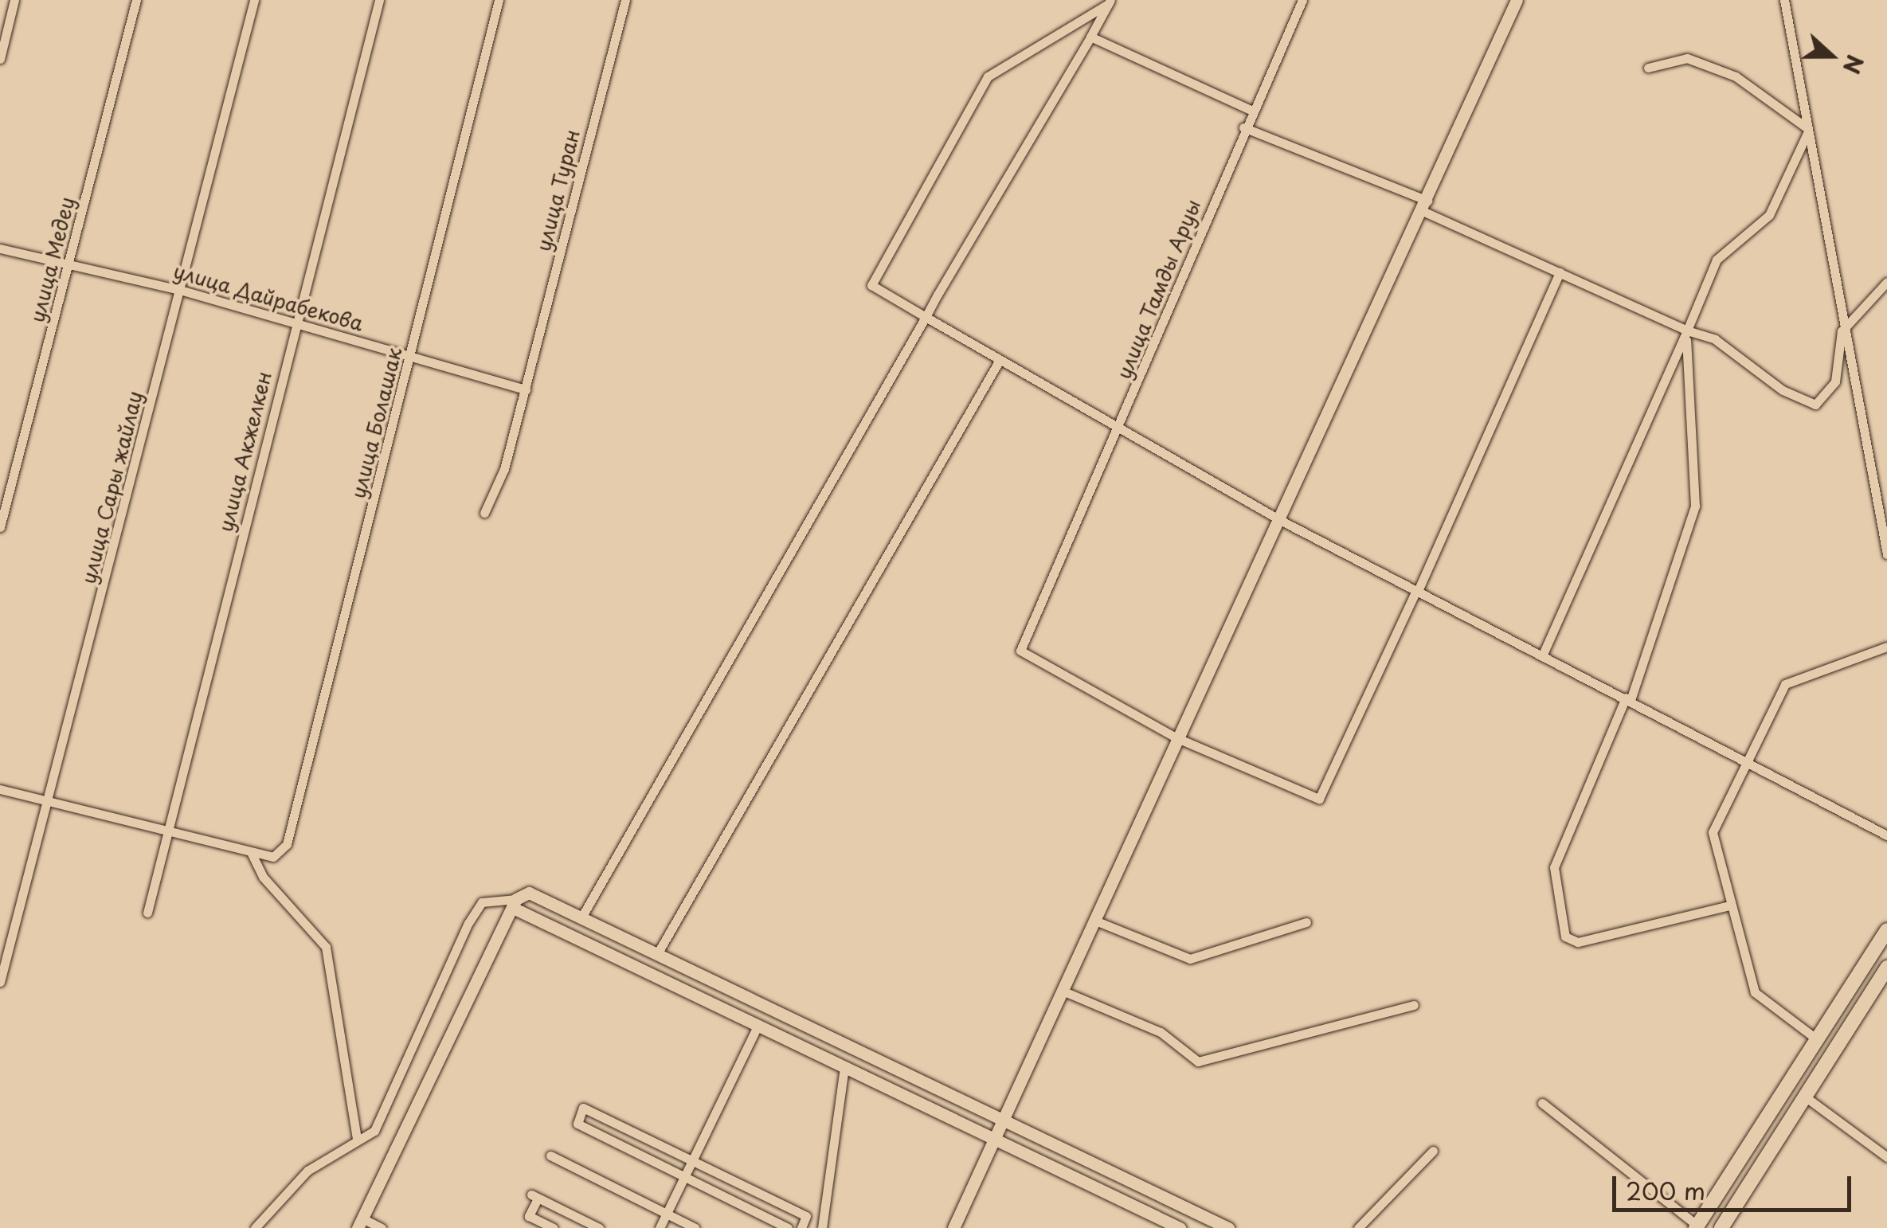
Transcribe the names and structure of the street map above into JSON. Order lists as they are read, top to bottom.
{
  "streets": {
    "street": [
      "улица Туран",
      "улица Медеу",
      "улица Тамды Аруы",
      "улица Дайрабекова",
      "улица Болашак",
      "улица Акжелкен",
      "улица Сары жайлау"
    ]
  },
  "crossings": [
    ["улица Туран", "улица Дайрабекова"],
    ["улица Медеу", "улица Дайрабекова"],
    ["улица Дайрабекова", "улица Болашак"],
    ["улица Дайрабекова", "улица Акжелкен"],
    ["улица Дайрабекова", "улица Сары жайлау"]
  ],
  "scale_bar": "200 m",
  "north": "right"
}
